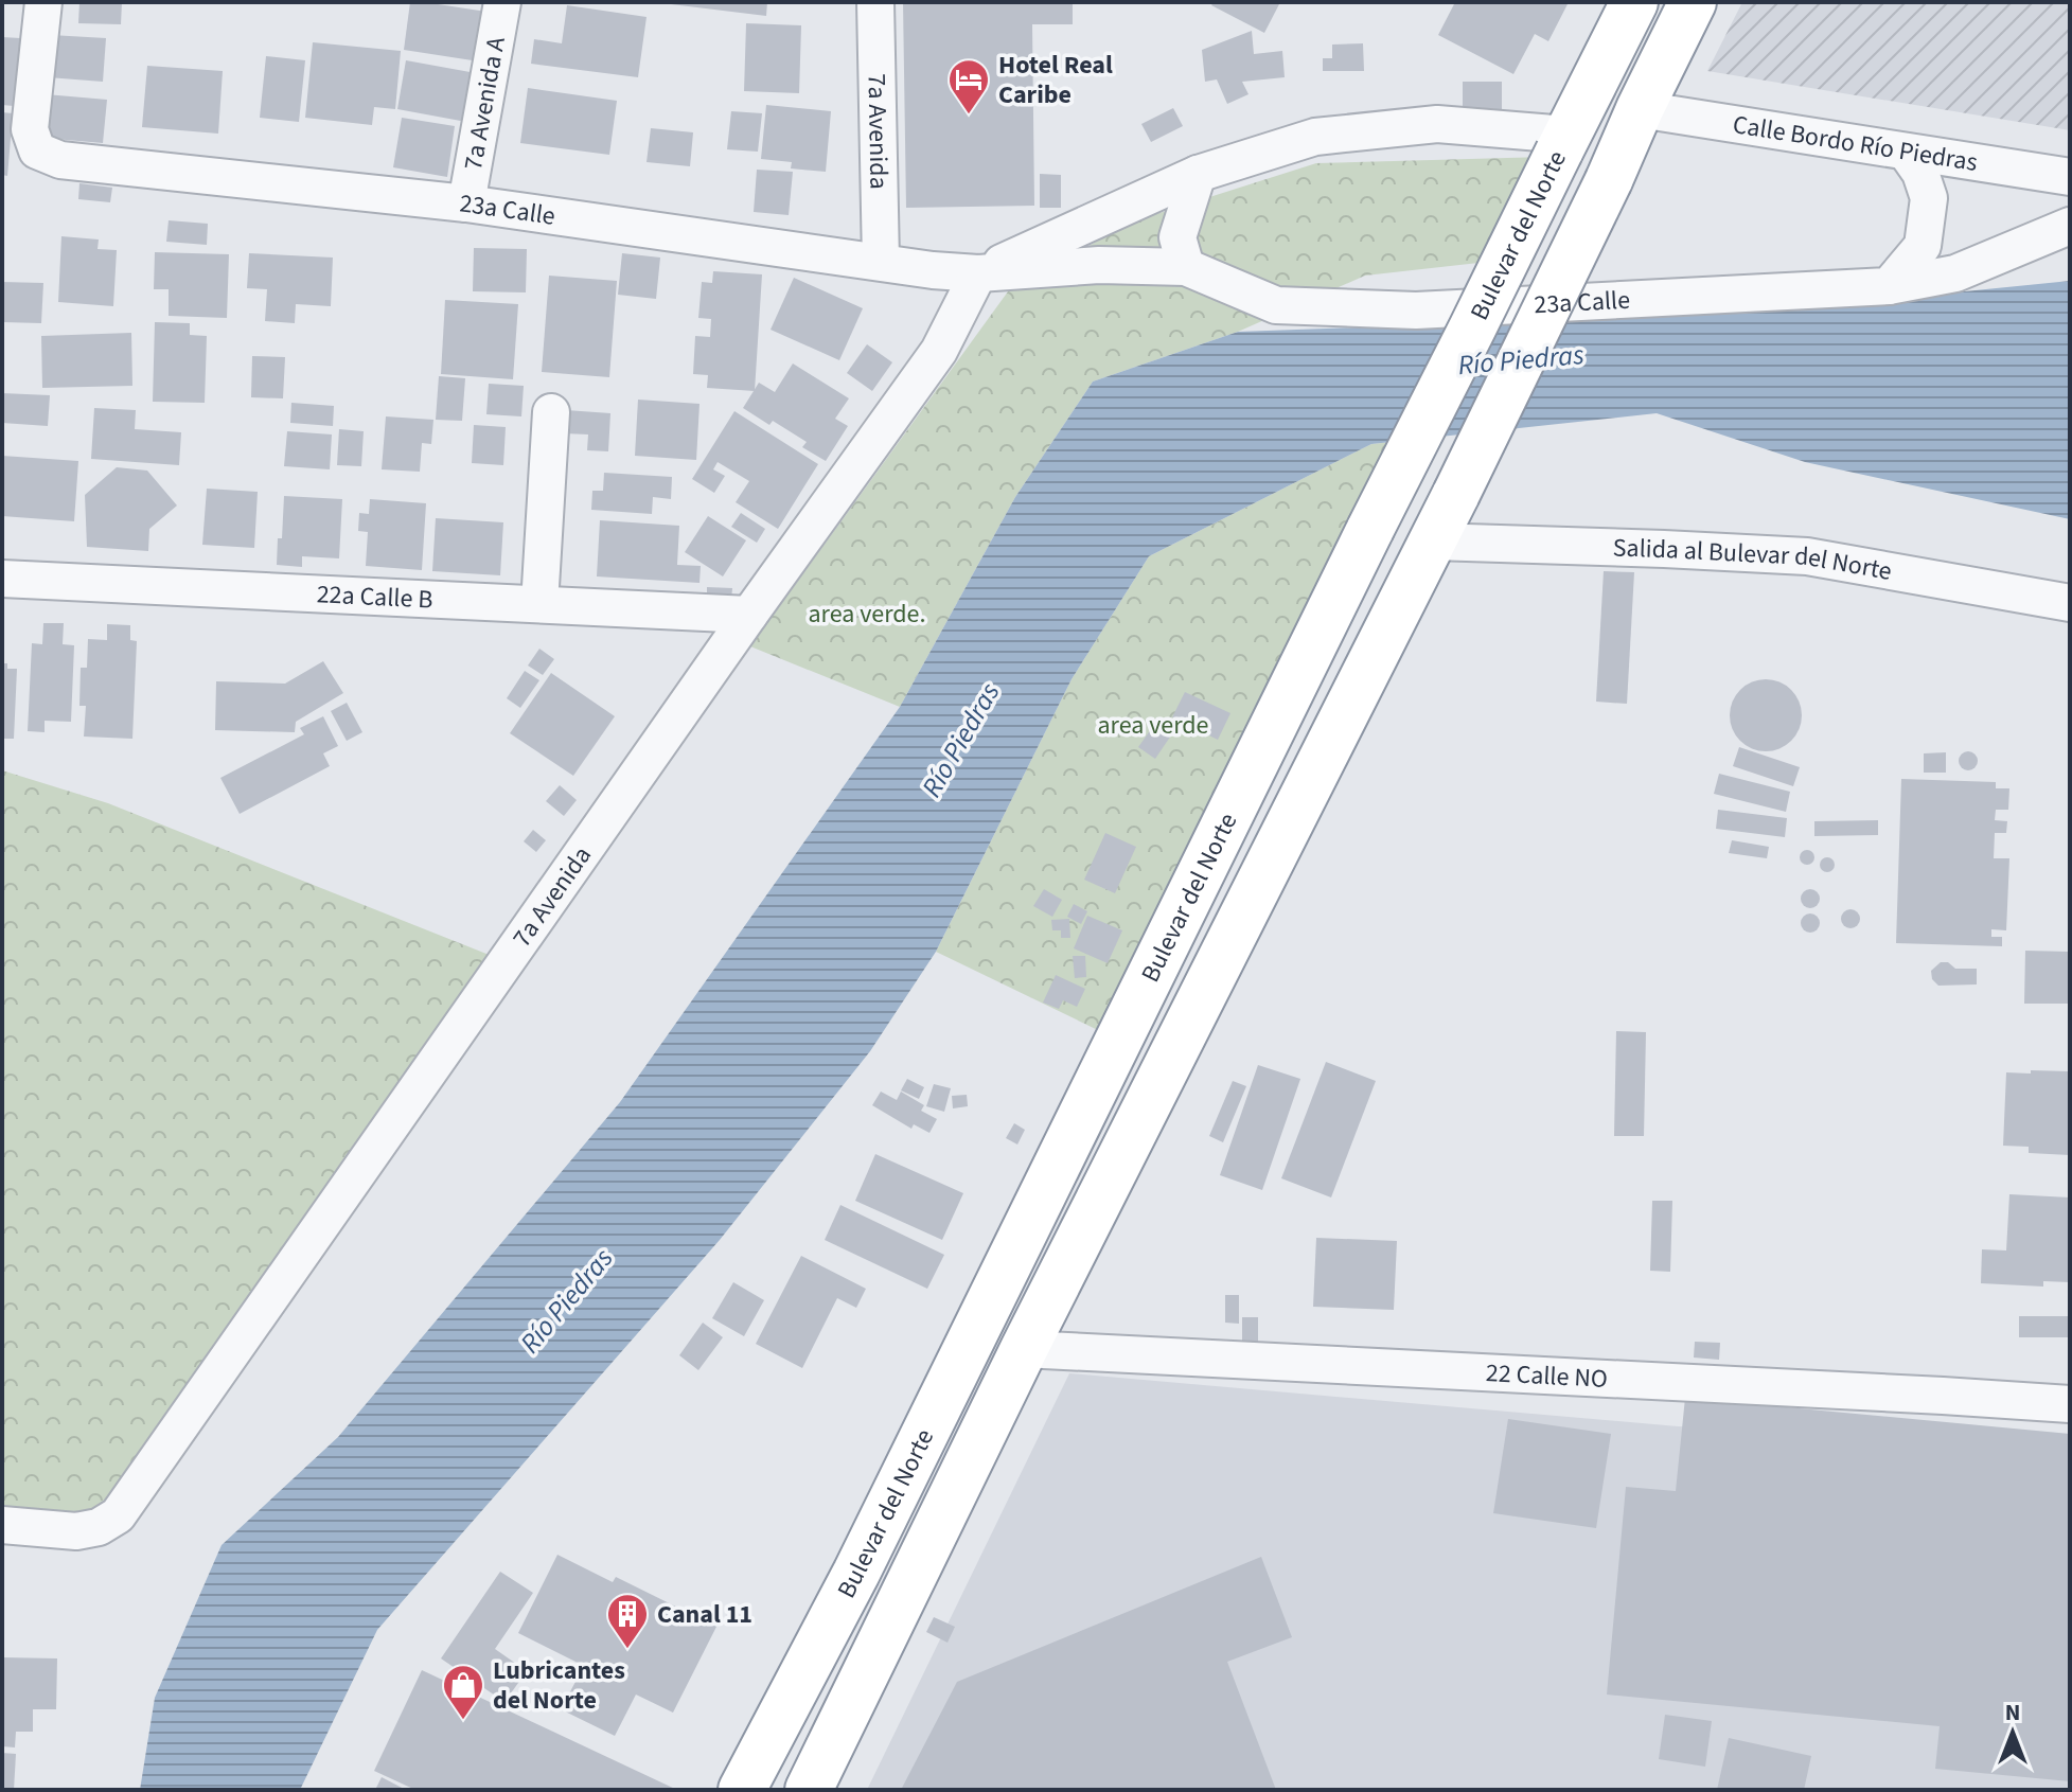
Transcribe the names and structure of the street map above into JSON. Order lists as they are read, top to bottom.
{
  "streets": {
    "highway": ["Bulevar del Norte"],
    "street": [
      "7a Avenida A",
      "7a Avenida",
      "Calle Bordo Río Piedras",
      "23a Calle",
      "Salida al Bulevar del Norte",
      "22a Calle B",
      "22 Calle NO"
    ]
  },
  "crossings": [
    ["7a Avenida A", "23a Calle"],
    ["7a Avenida", "23a Calle"],
    ["7a Avenida", "22a Calle B"],
    ["Calle Bordo Río Piedras", "Bulevar del Norte"],
    ["23a Calle", "Bulevar del Norte"],
    ["Bulevar del Norte", "Salida al Bulevar del Norte"],
    ["Bulevar del Norte", "22 Calle NO"]
  ],
  "water": ["Río Piedras"],
  "parks": ["area verde.", "area verde"],
  "places": {
    "hotel": ["Hotel Real Caribe"],
    "building": ["Canal 11"],
    "shop": ["Lubricantes del Norte"]
  },
  "north": "top"
}
